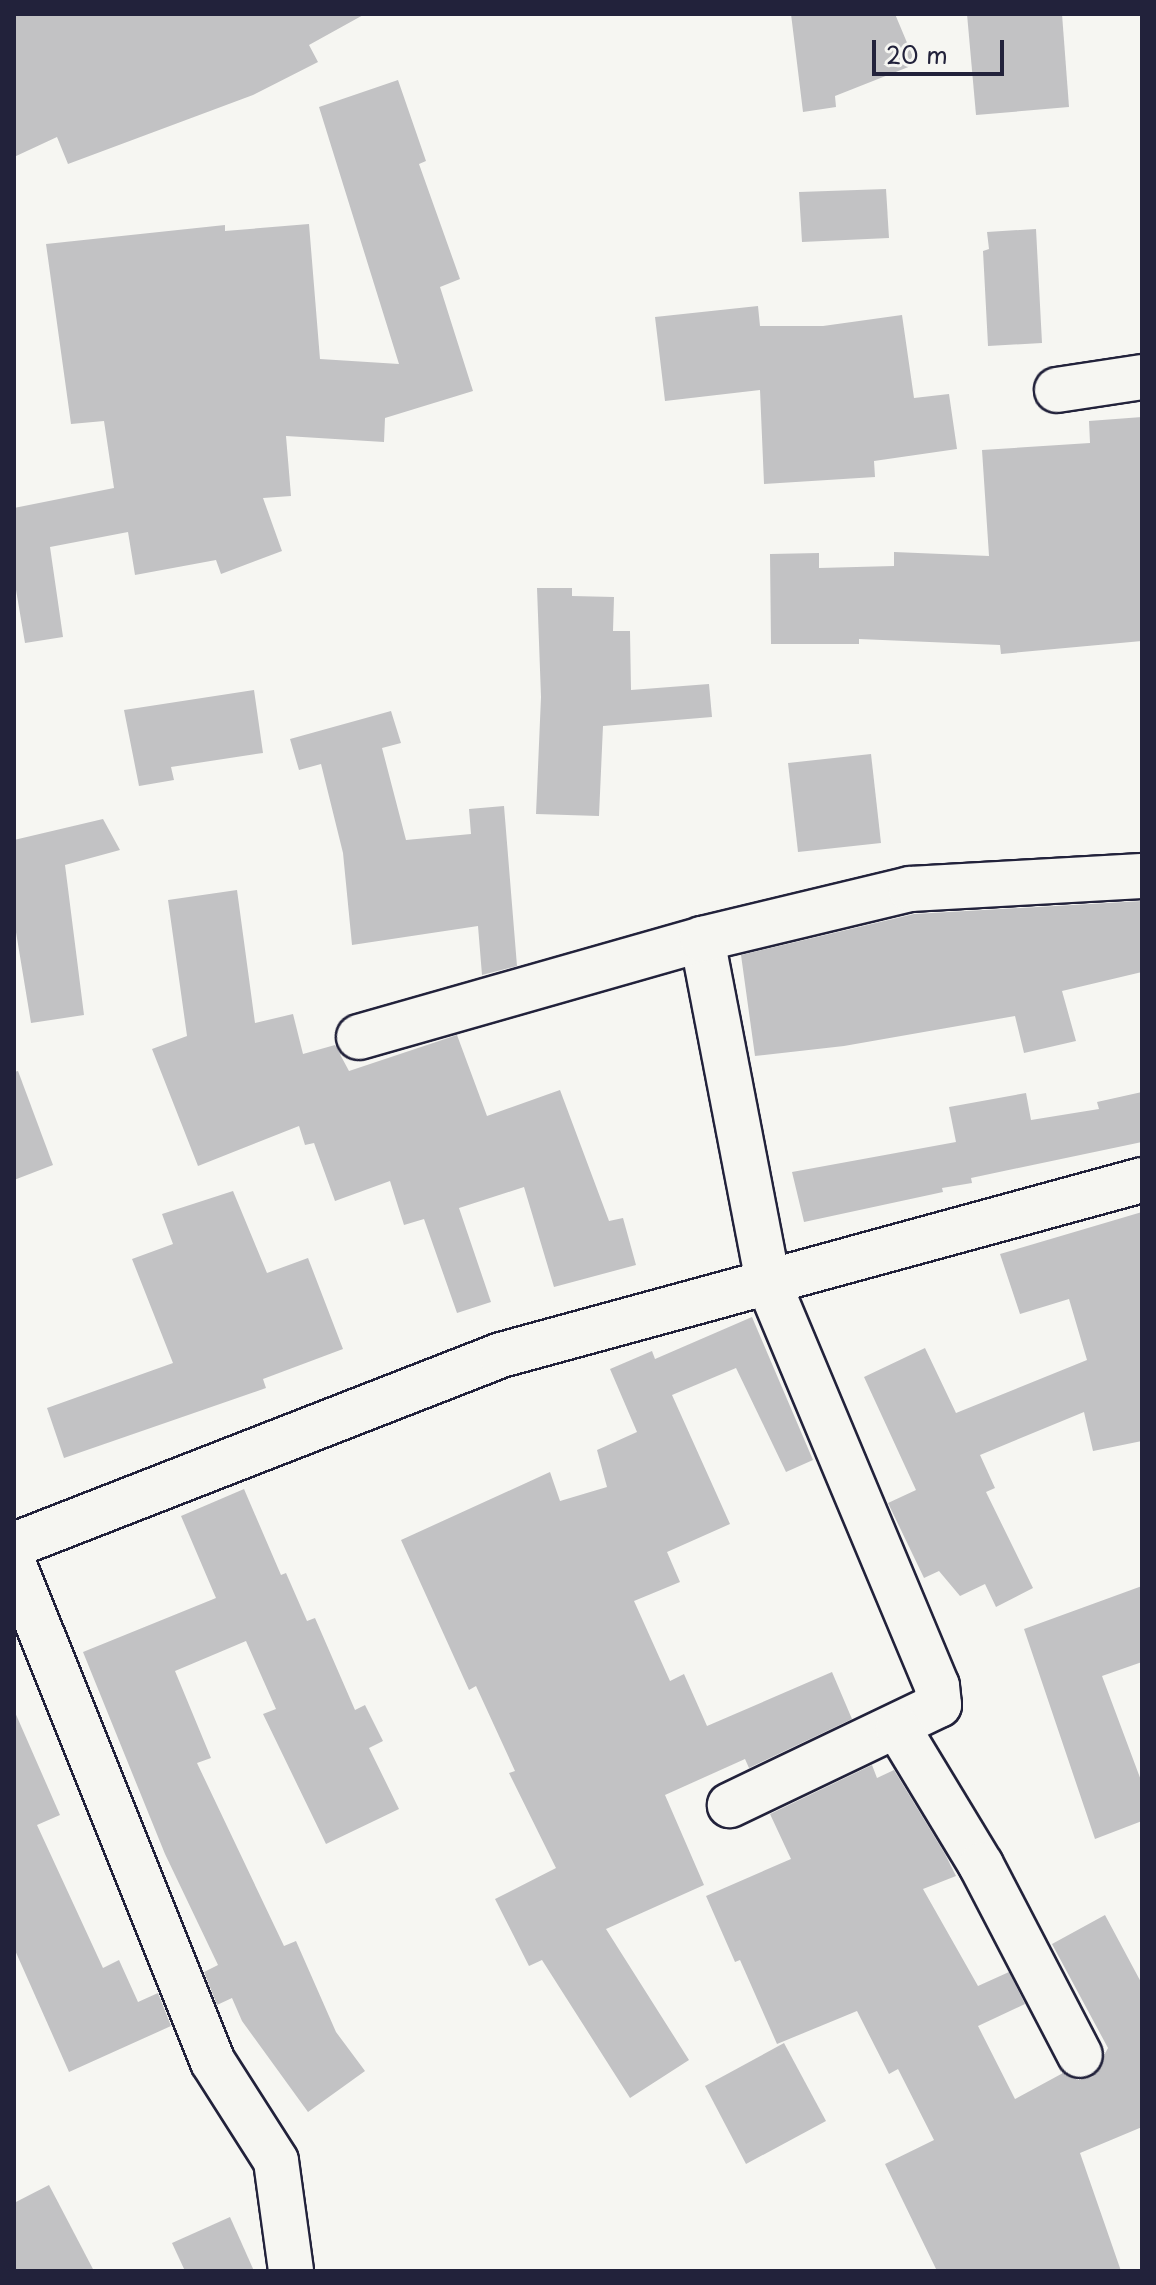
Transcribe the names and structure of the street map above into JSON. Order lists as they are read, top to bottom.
{
  "scale_bar": "20 m"
}
